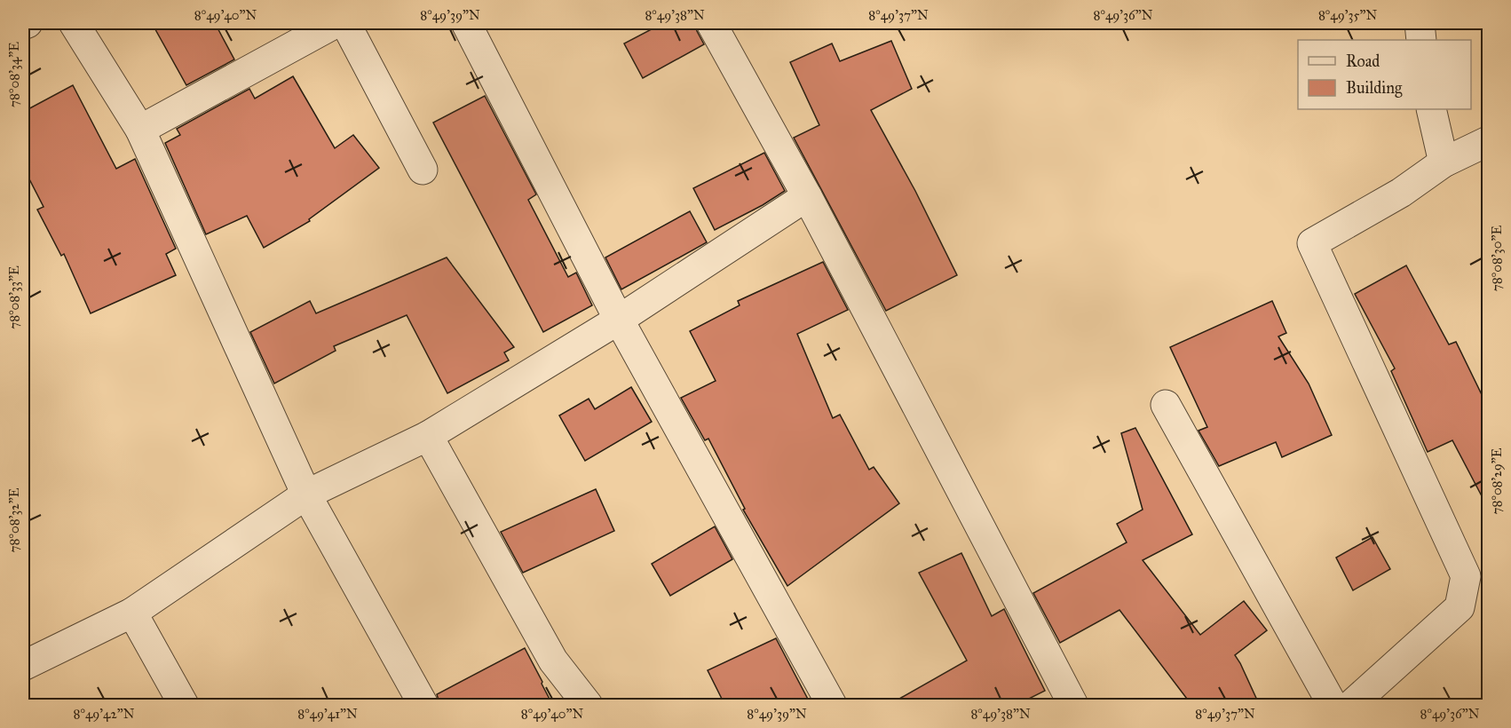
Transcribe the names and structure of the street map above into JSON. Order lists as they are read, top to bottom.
{
  "legend": ["Road", "Building"],
  "coordinates": [
    "8°49'40\"N",
    "8°49'39\"N",
    "8°49'38\"N",
    "8°49'37\"N",
    "8°49'36\"N",
    "8°49'35\"N",
    "78°08'34\"E",
    "78°08'30\"E",
    "78°08'33\"E",
    "78°08'29\"E",
    "78°08'32\"E",
    "8°49'42\"N",
    "8°49'41\"N"
  ]
}
